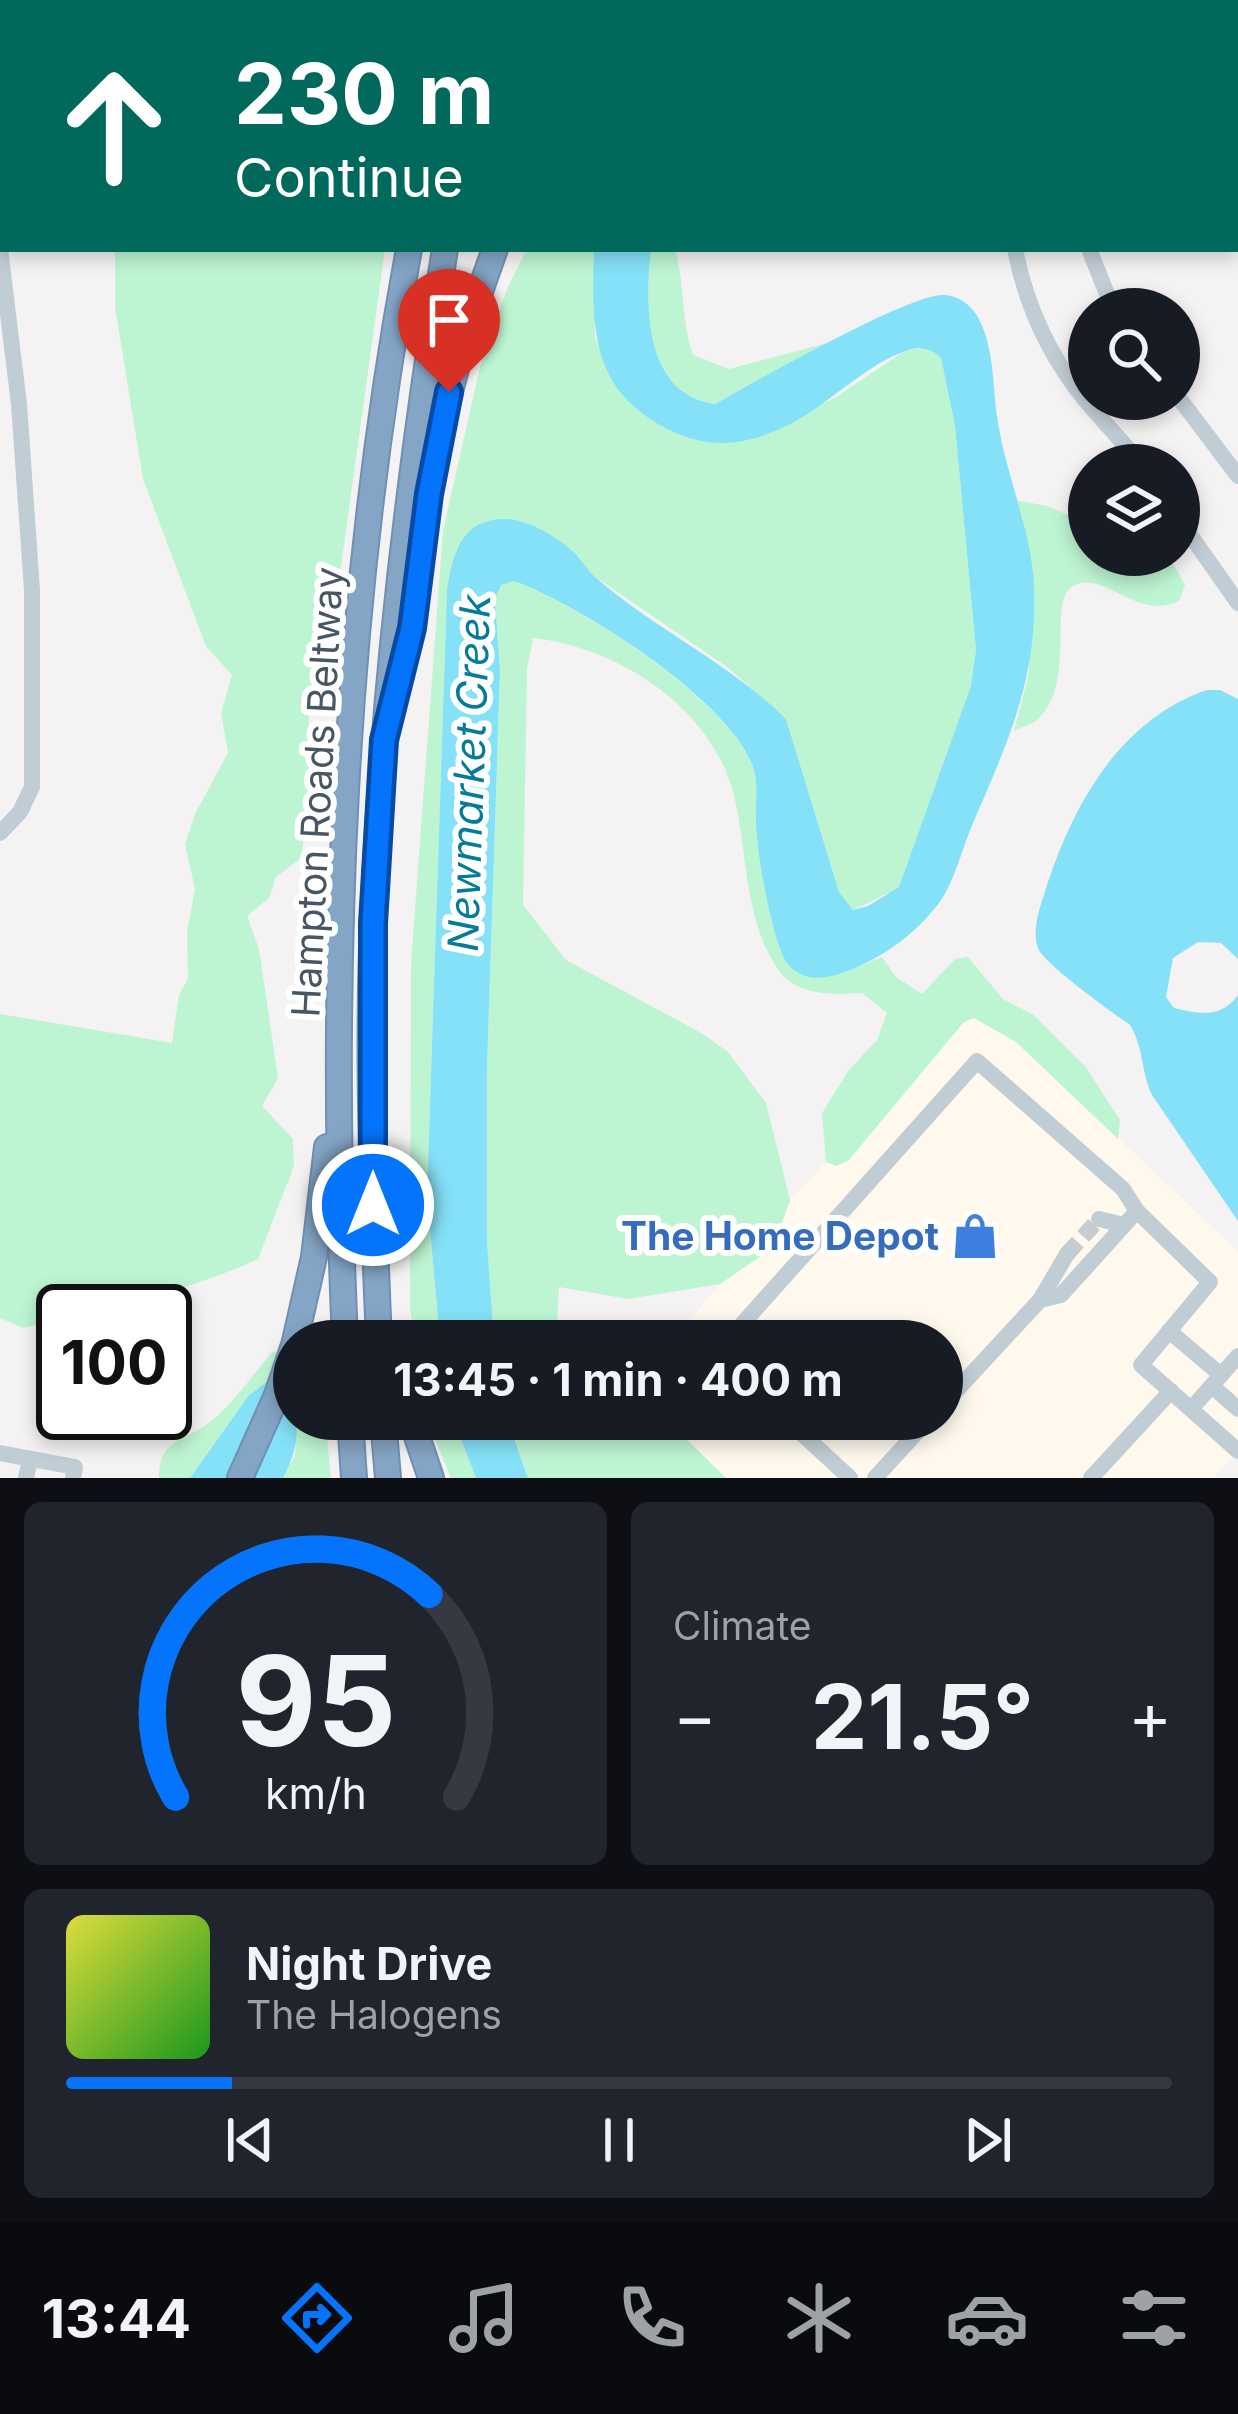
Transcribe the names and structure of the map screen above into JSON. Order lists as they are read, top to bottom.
{
  "streets": {
    "highway": ["Hampton Roads Beltway"]
  },
  "water": ["Newmarket Creek"],
  "places": {
    "shop": ["The Home Depot"]
  },
  "page": {
    "turn": ["230 m", "Continue"],
    "limit": "100",
    "trip": "13:45 · 1 min · 400 m",
    "tile": "Climate",
    "heat": ["−", "21.5°", "+"],
    "song": ["Night Drive", "The Halogens"],
    "tabs": "13:44",
    "gauge": ["95", "km/h"]
  }
}
